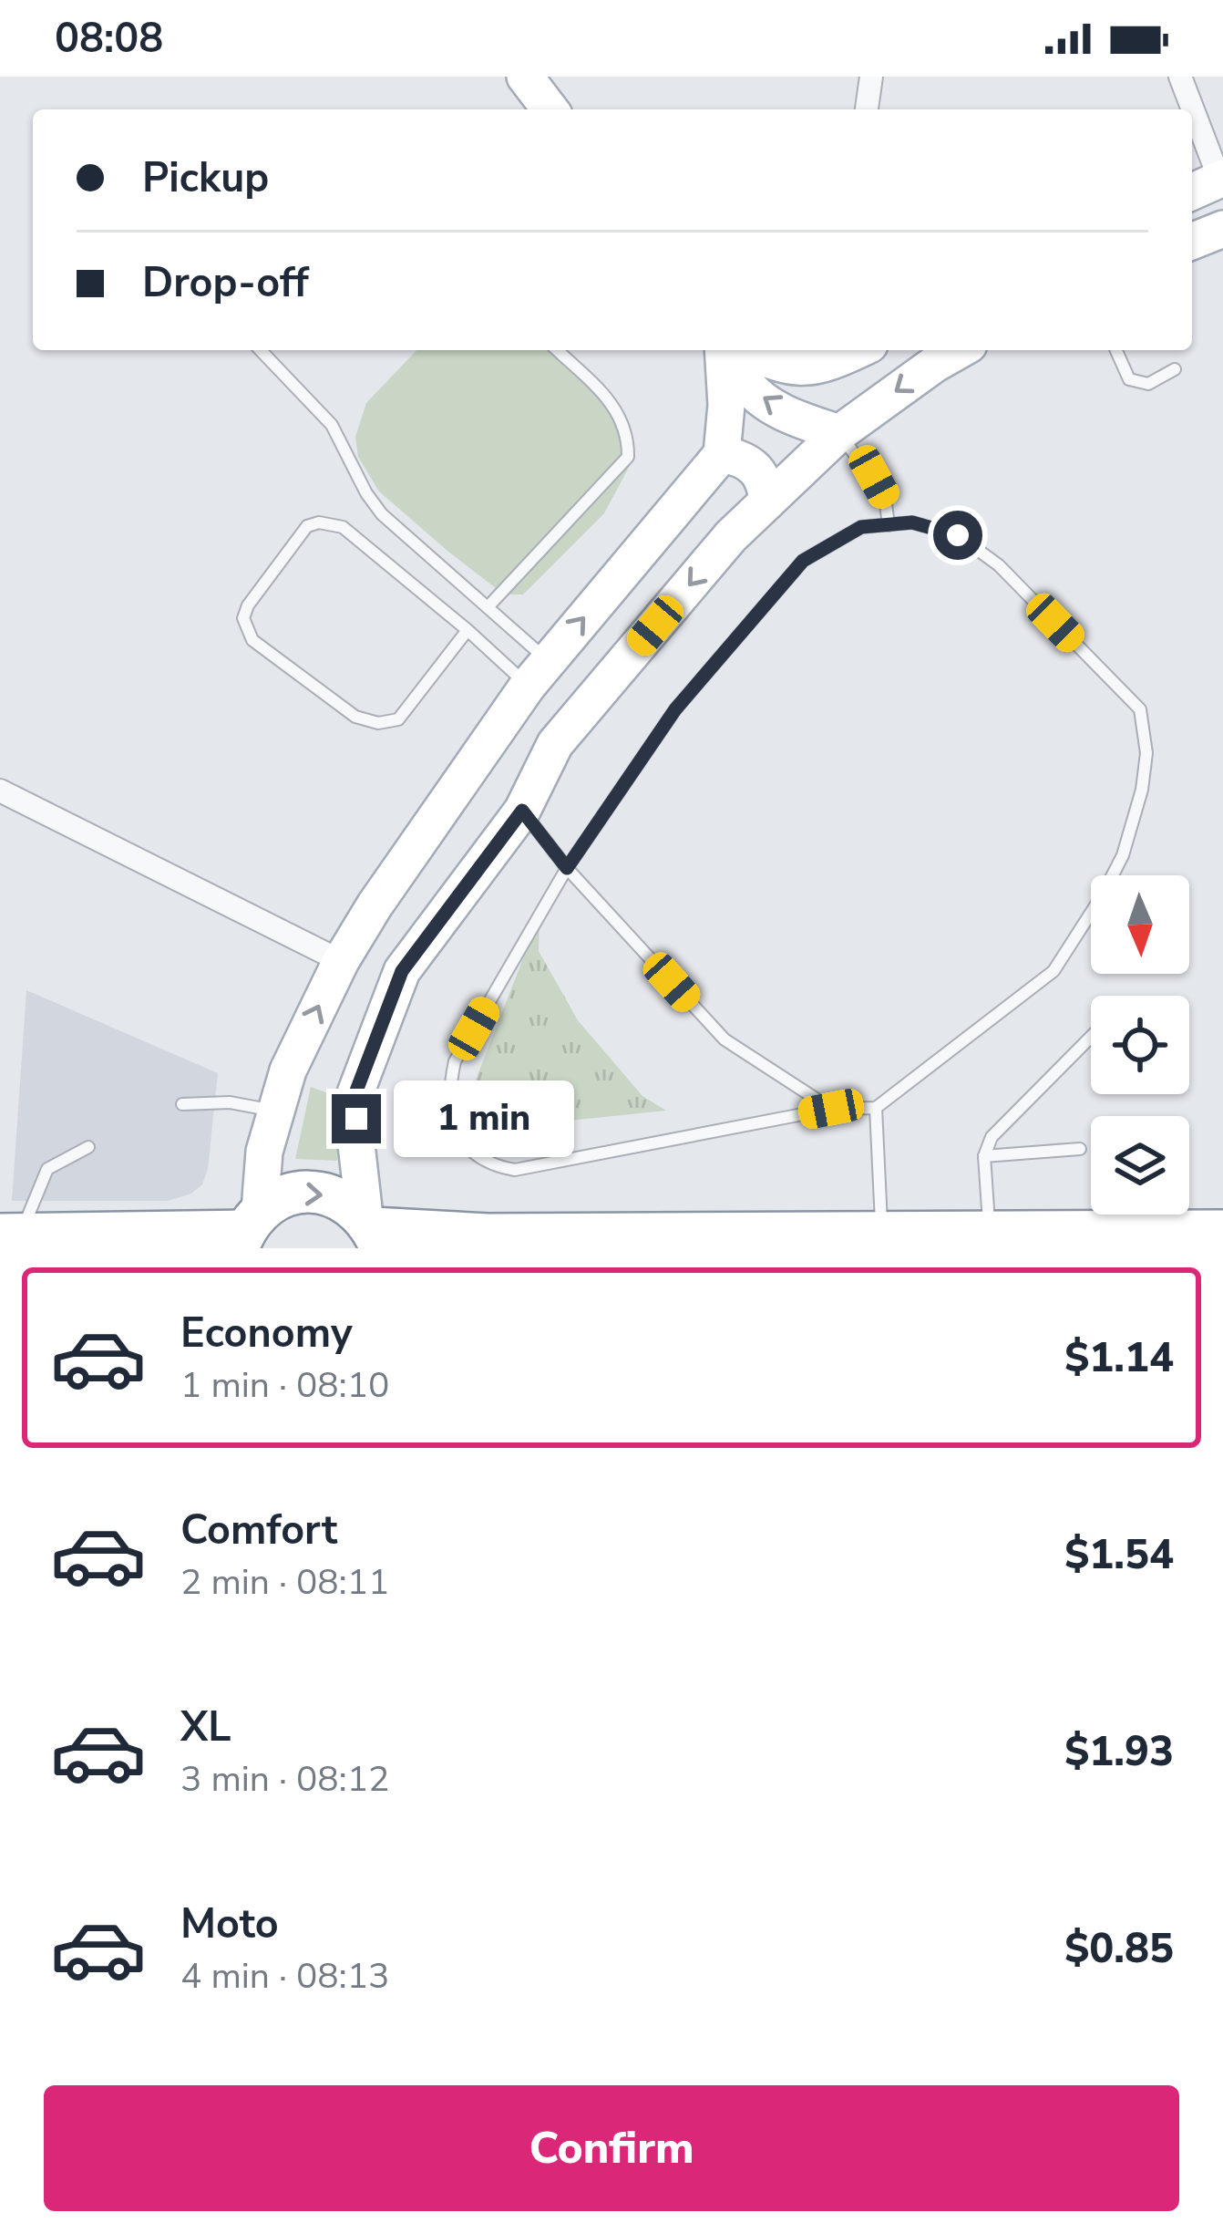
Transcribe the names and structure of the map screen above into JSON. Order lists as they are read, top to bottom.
{
  "north": "bottom",
  "page": {
    "status": "08:08",
    "banner": ["Pickup", "Drop-off"],
    "bubble": "1 min",
    "list": [
      {
        "name": "Economy",
        "note": "1 min · 08:10",
        "value": "$1.14"
      },
      {
        "name": "Comfort",
        "note": "2 min · 08:11",
        "value": "$1.54"
      },
      {
        "name": "XL",
        "note": "3 min · 08:12",
        "value": "$1.93"
      },
      {
        "name": "Moto",
        "note": "4 min · 08:13",
        "value": "$0.85"
      }
    ],
    "buttons": "Confirm"
  }
}
